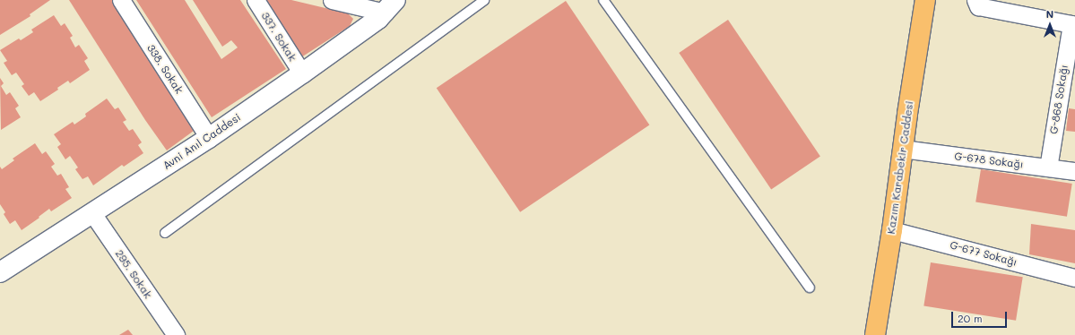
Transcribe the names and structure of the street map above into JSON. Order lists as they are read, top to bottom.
{
  "streets": {
    "main road": ["Kazım Karabekir Caddesi"],
    "street": [
      "337. Sokak",
      "338. Sokak",
      "G-868 Sokağı",
      "Avni Anıl Caddesi",
      "G-678 Sokağı",
      "G-677 Sokağı",
      "295. Sokak"
    ]
  },
  "crossings": [
    ["337. Sokak", "Avni Anıl Caddesi"],
    ["338. Sokak", "Avni Anıl Caddesi"],
    ["G-868 Sokağı", "G-678 Sokağı"],
    ["Avni Anıl Caddesi", "295. Sokak"],
    ["G-678 Sokağı", "Kazım Karabekir Caddesi"],
    ["Kazım Karabekir Caddesi", "G-677 Sokağı"]
  ],
  "scale_bar": "20 m",
  "north": "top"
}
